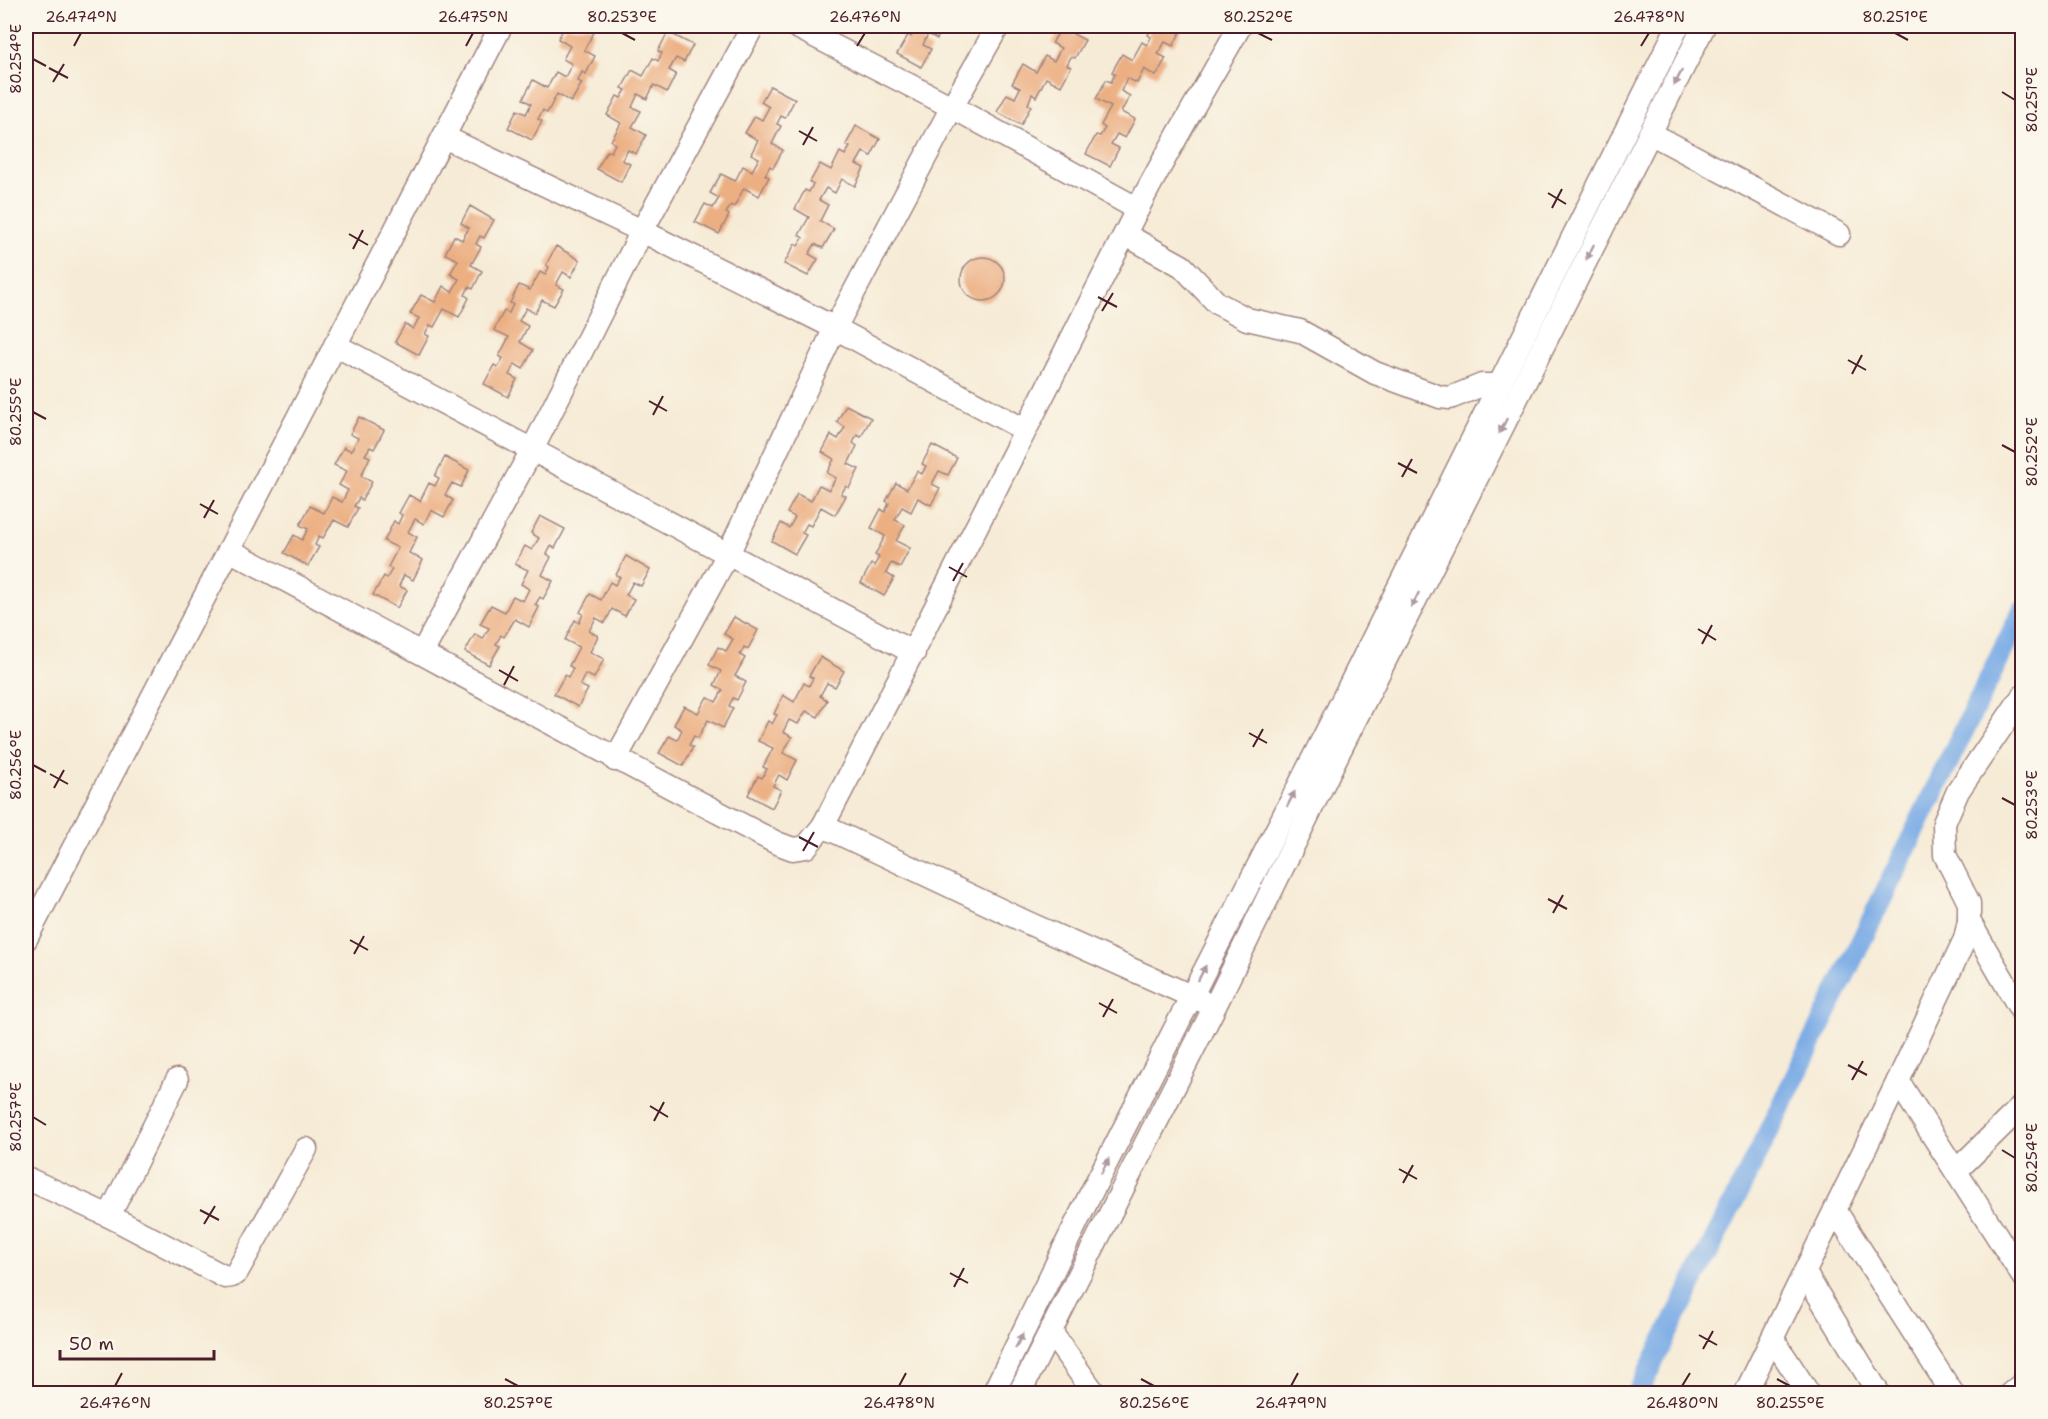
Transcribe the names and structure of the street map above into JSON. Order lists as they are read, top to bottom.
{
  "scale_bar": "50 m",
  "coordinates": [
    "26.474°N",
    "26.475°N",
    "80.253°E",
    "26.476°N",
    "80.252°E",
    "26.478°N",
    "80.251°E",
    "80.254°E",
    "80.255°E",
    "80.256°E",
    "80.257°E",
    "26.479°N",
    "26.480°N"
  ]
}
